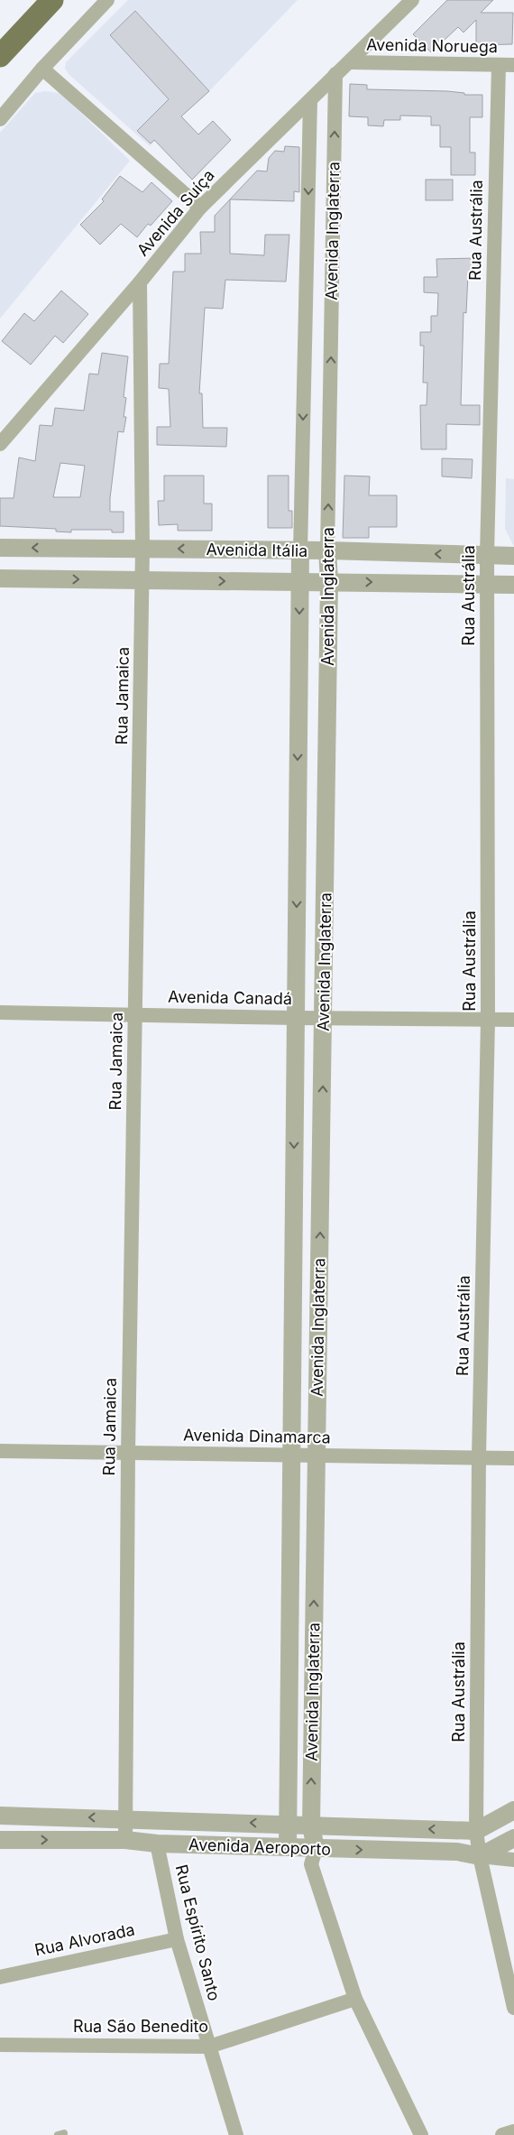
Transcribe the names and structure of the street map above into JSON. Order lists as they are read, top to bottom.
{
  "streets": {
    "street": [
      "Avenida Noruega",
      "Avenida Suíça",
      "Rua Austrália",
      "Avenida Inglaterra",
      "Avenida Itália",
      "Rua Jamaica",
      "Avenida Canadá",
      "Avenida Dinamarca",
      "Avenida Aeroporto",
      "Rua Espírito Santo",
      "Rua Alvorada",
      "Rua São Benedito"
    ]
  },
  "crossings": [
    ["Avenida Noruega", "Avenida Suíça"],
    ["Avenida Noruega", "Rua Austrália"],
    ["Avenida Suíça", "Avenida Inglaterra"],
    ["Avenida Suíça", "Rua Jamaica"],
    ["Rua Austrália", "Avenida Itália"],
    ["Rua Austrália", "Avenida Canadá"],
    ["Rua Austrália", "Avenida Dinamarca"],
    ["Rua Austrália", "Avenida Aeroporto"],
    ["Avenida Inglaterra", "Avenida Itália"],
    ["Avenida Inglaterra", "Avenida Canadá"],
    ["Avenida Inglaterra", "Avenida Dinamarca"],
    ["Avenida Inglaterra", "Avenida Aeroporto"],
    ["Avenida Itália", "Rua Jamaica"],
    ["Rua Jamaica", "Avenida Canadá"],
    ["Rua Jamaica", "Avenida Dinamarca"],
    ["Rua Jamaica", "Avenida Aeroporto"],
    ["Avenida Aeroporto", "Rua Espírito Santo"],
    ["Rua Espírito Santo", "Rua Alvorada"],
    ["Rua Espírito Santo", "Rua São Benedito"]
  ]
}
